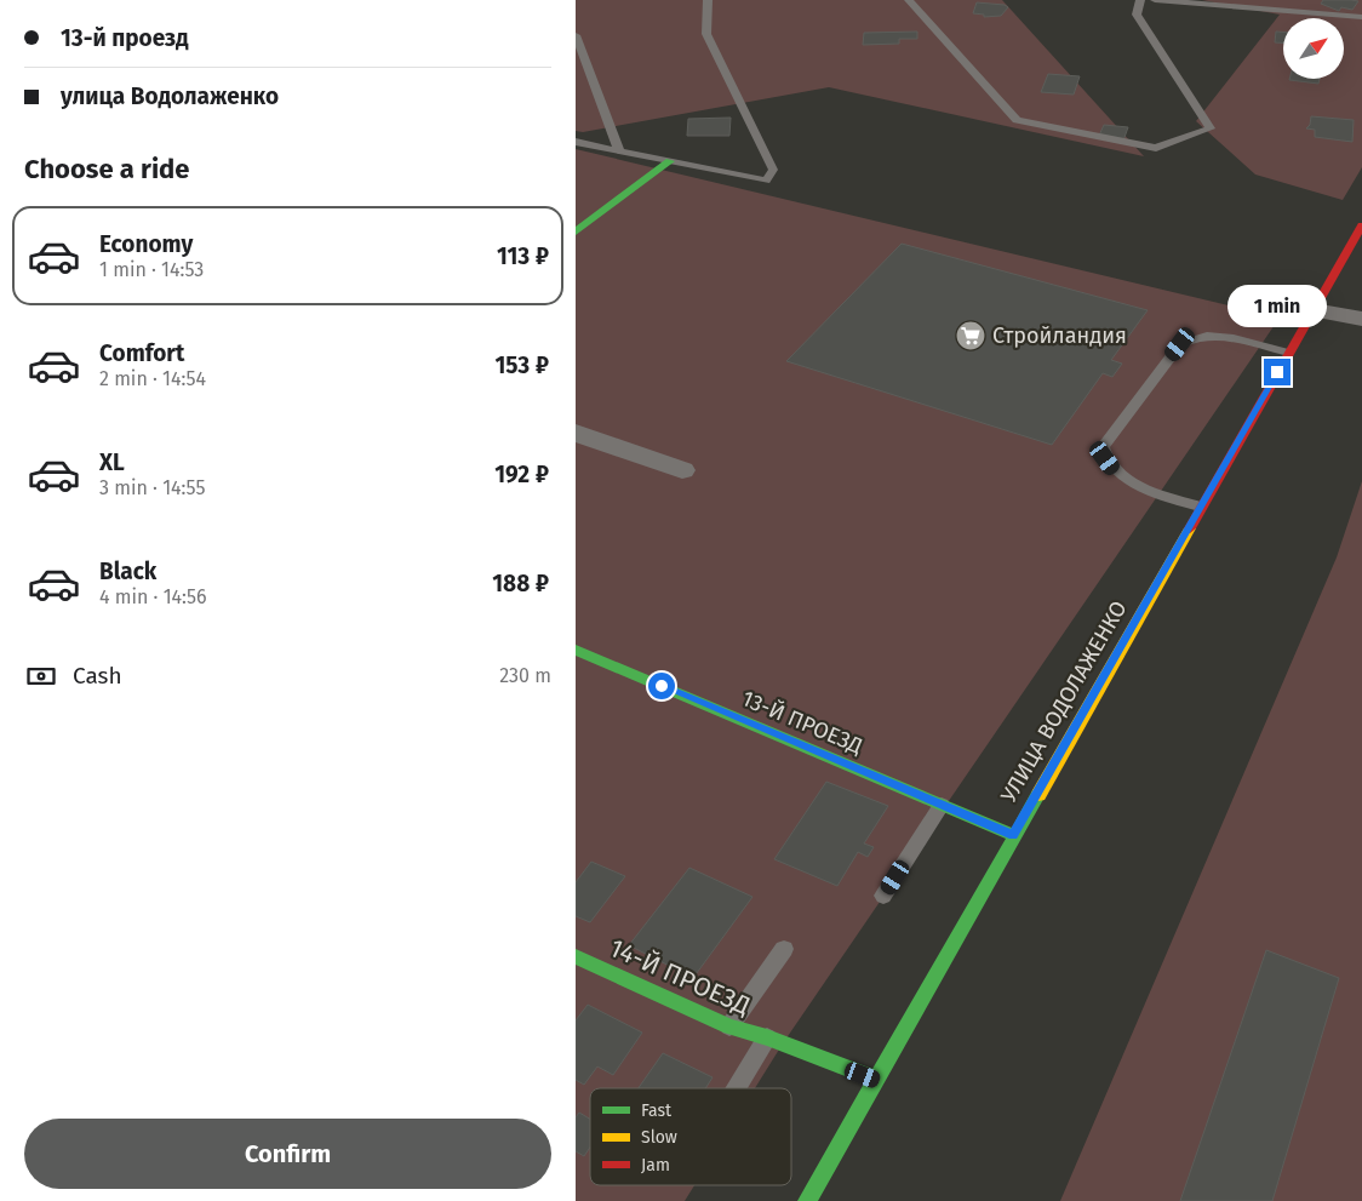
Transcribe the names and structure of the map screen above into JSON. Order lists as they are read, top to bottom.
{
  "streets": {
    "main road": ["УЛИЦА ВОДОЛАЖЕНКО", "13-Й ПРОЕЗД", "14-Й ПРОЕЗД"]
  },
  "crossings": [
    ["УЛИЦА ВОДОЛАЖЕНКО", "13-Й ПРОЕЗД"],
    ["УЛИЦА ВОДОЛАЖЕНКО", "14-Й ПРОЕЗД"]
  ],
  "places": {
    "supermarket": ["Стройландия"]
  },
  "legend": ["Fast", "Slow", "Jam"],
  "north": "top right",
  "page": {
    "banner": ["13-й проезд", "улица Водолаженко"],
    "heading": "Choose a ride",
    "list": [
      {
        "name": "Economy",
        "note": "1 min · 14:53",
        "value": "113 ₽"
      },
      {
        "name": "Comfort",
        "note": "2 min · 14:54",
        "value": "153 ₽"
      },
      {
        "name": "XL",
        "note": "3 min · 14:55",
        "value": "192 ₽"
      },
      {
        "name": "Black",
        "note": "4 min · 14:56",
        "value": "188 ₽"
      }
    ],
    "bubble": "1 min",
    "pay": ["Cash", "230 m"],
    "buttons": "Confirm"
  }
}
